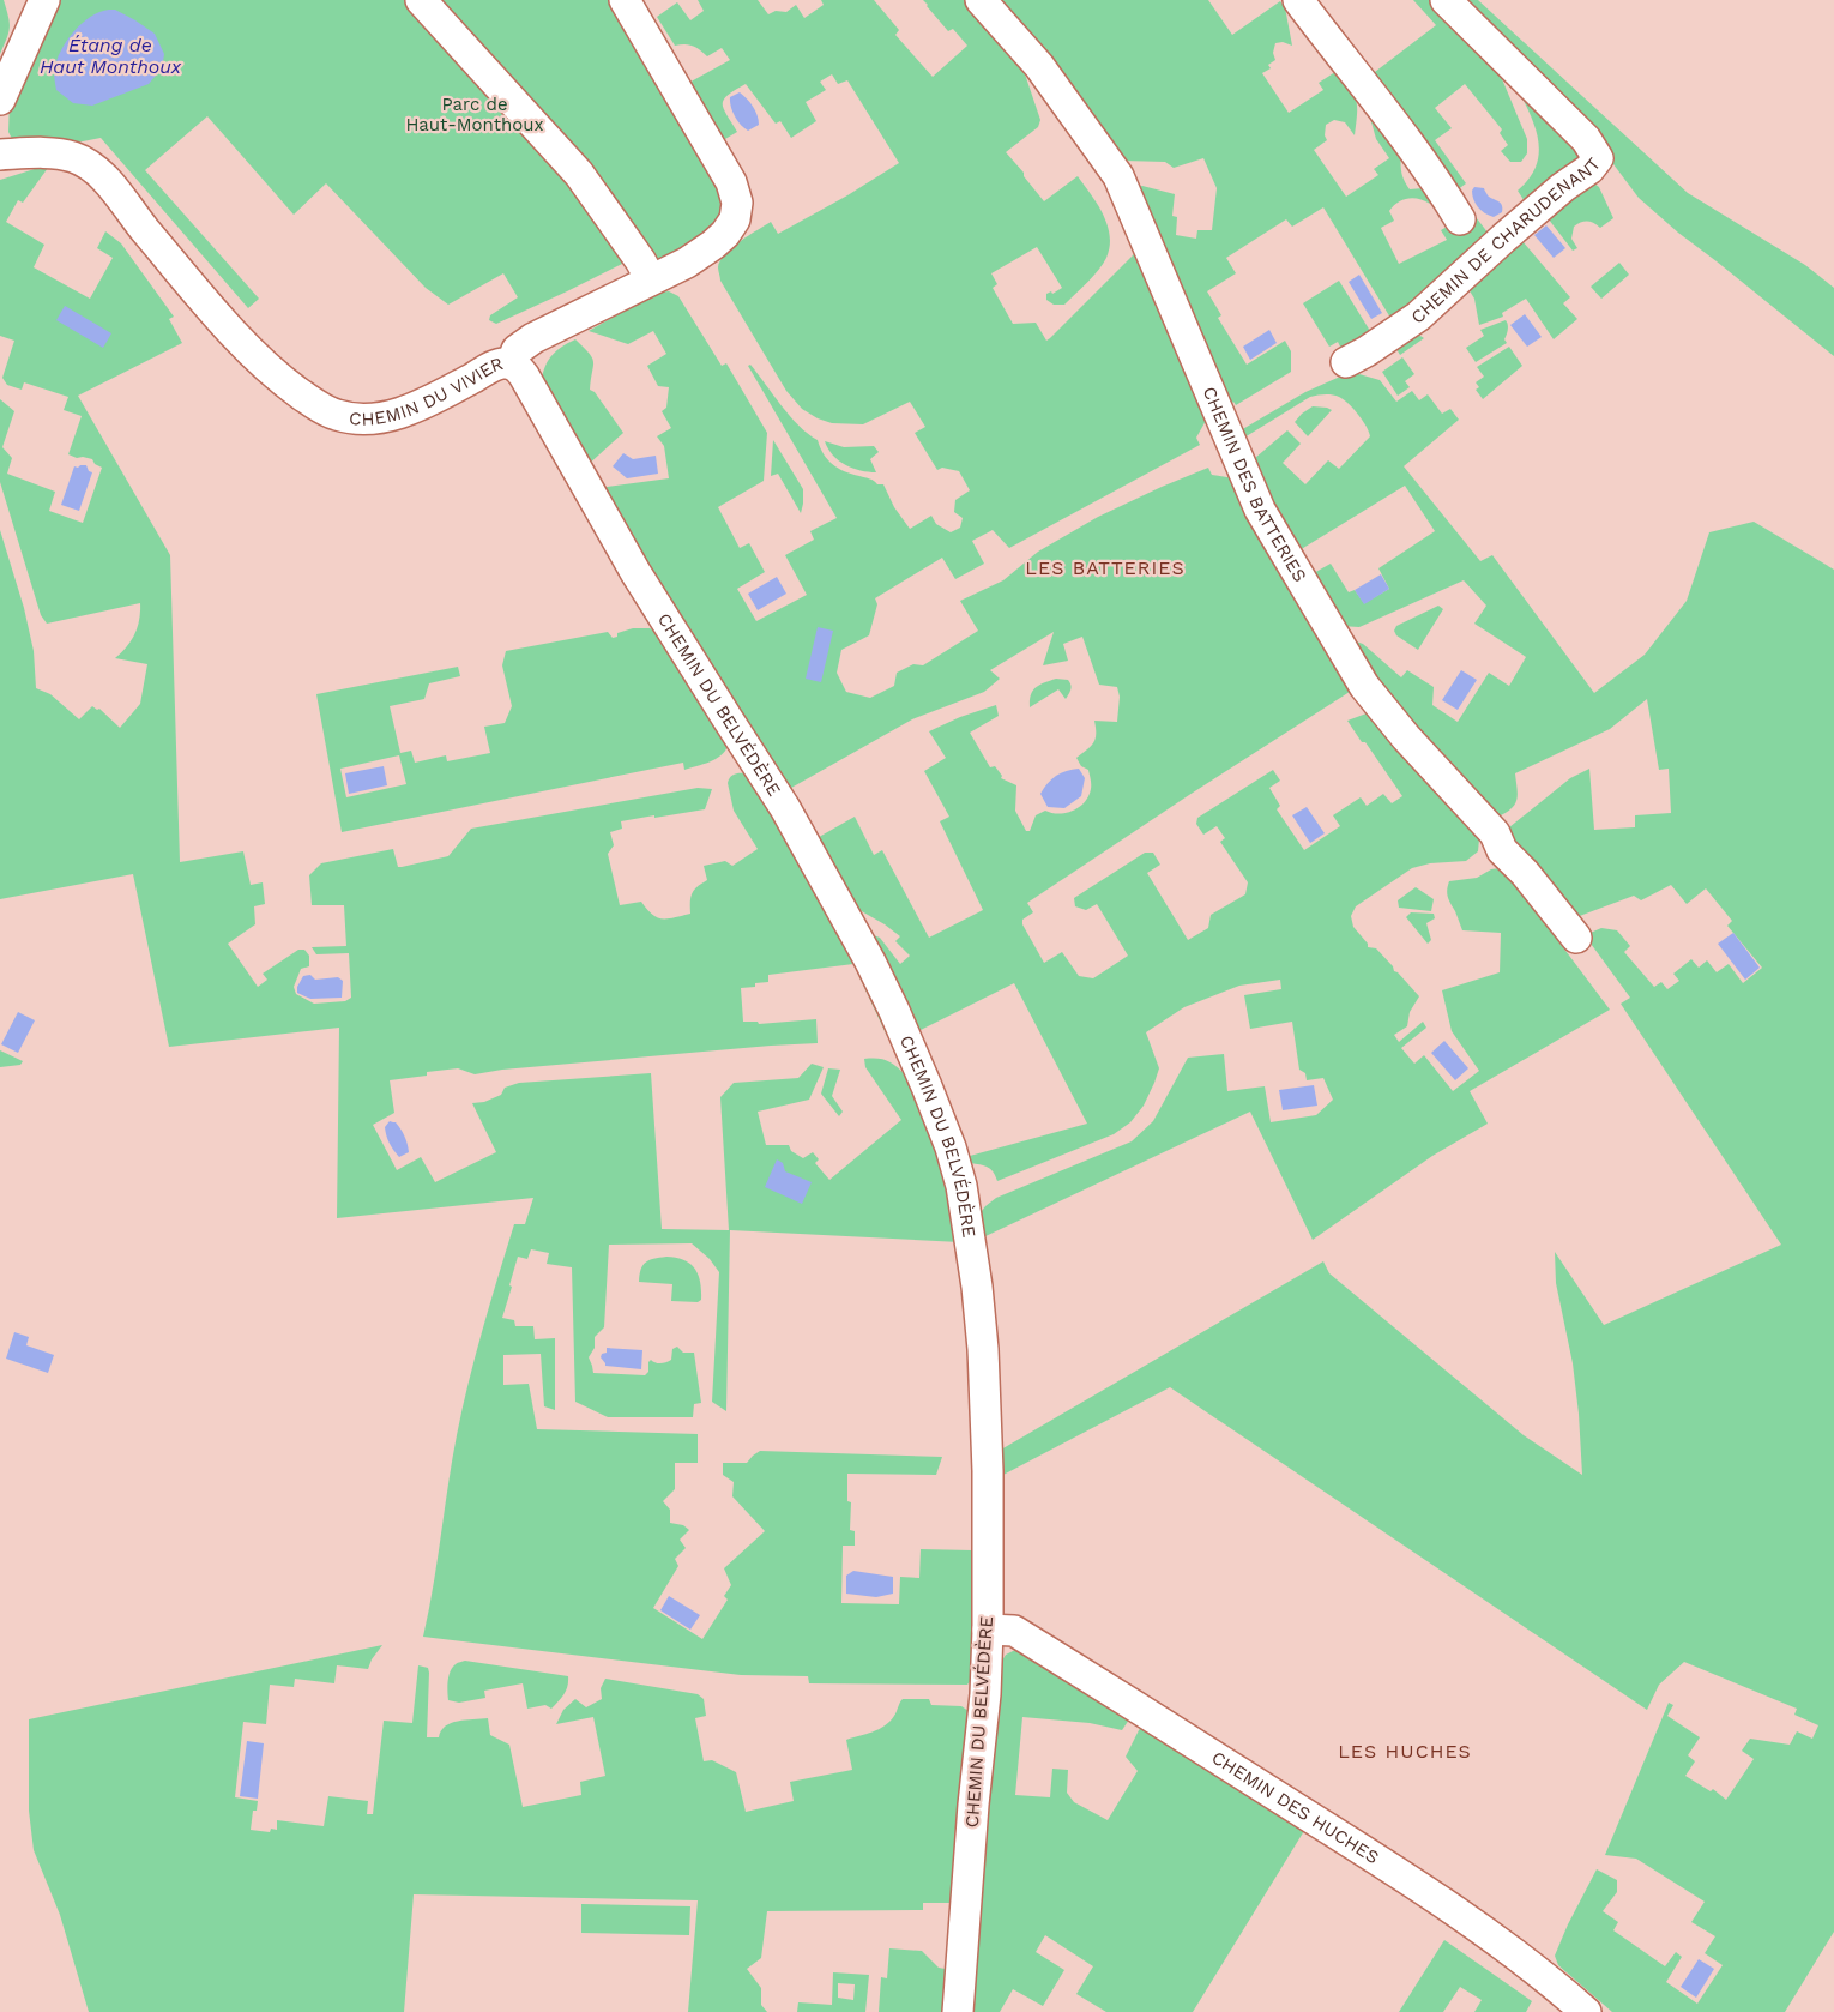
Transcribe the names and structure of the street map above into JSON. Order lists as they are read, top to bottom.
{
  "streets": {
    "street": [
      "CHEMIN DE CHARUDENANT",
      "CHEMIN DU VIVIER",
      "CHEMIN DES BATTERIES",
      "CHEMIN DU BELVÉDÈRE",
      "CHEMIN DES HUCHES"
    ]
  },
  "crossings": [
    ["CHEMIN DU VIVIER", "CHEMIN DU BELVÉDÈRE"],
    ["CHEMIN DU BELVÉDÈRE", "CHEMIN DES HUCHES"]
  ],
  "districts": ["LES BATTERIES", "LES HUCHES"],
  "water": ["Étang de Haut Monthoux"],
  "parks": ["Parc de Haut-Monthoux"]
}
